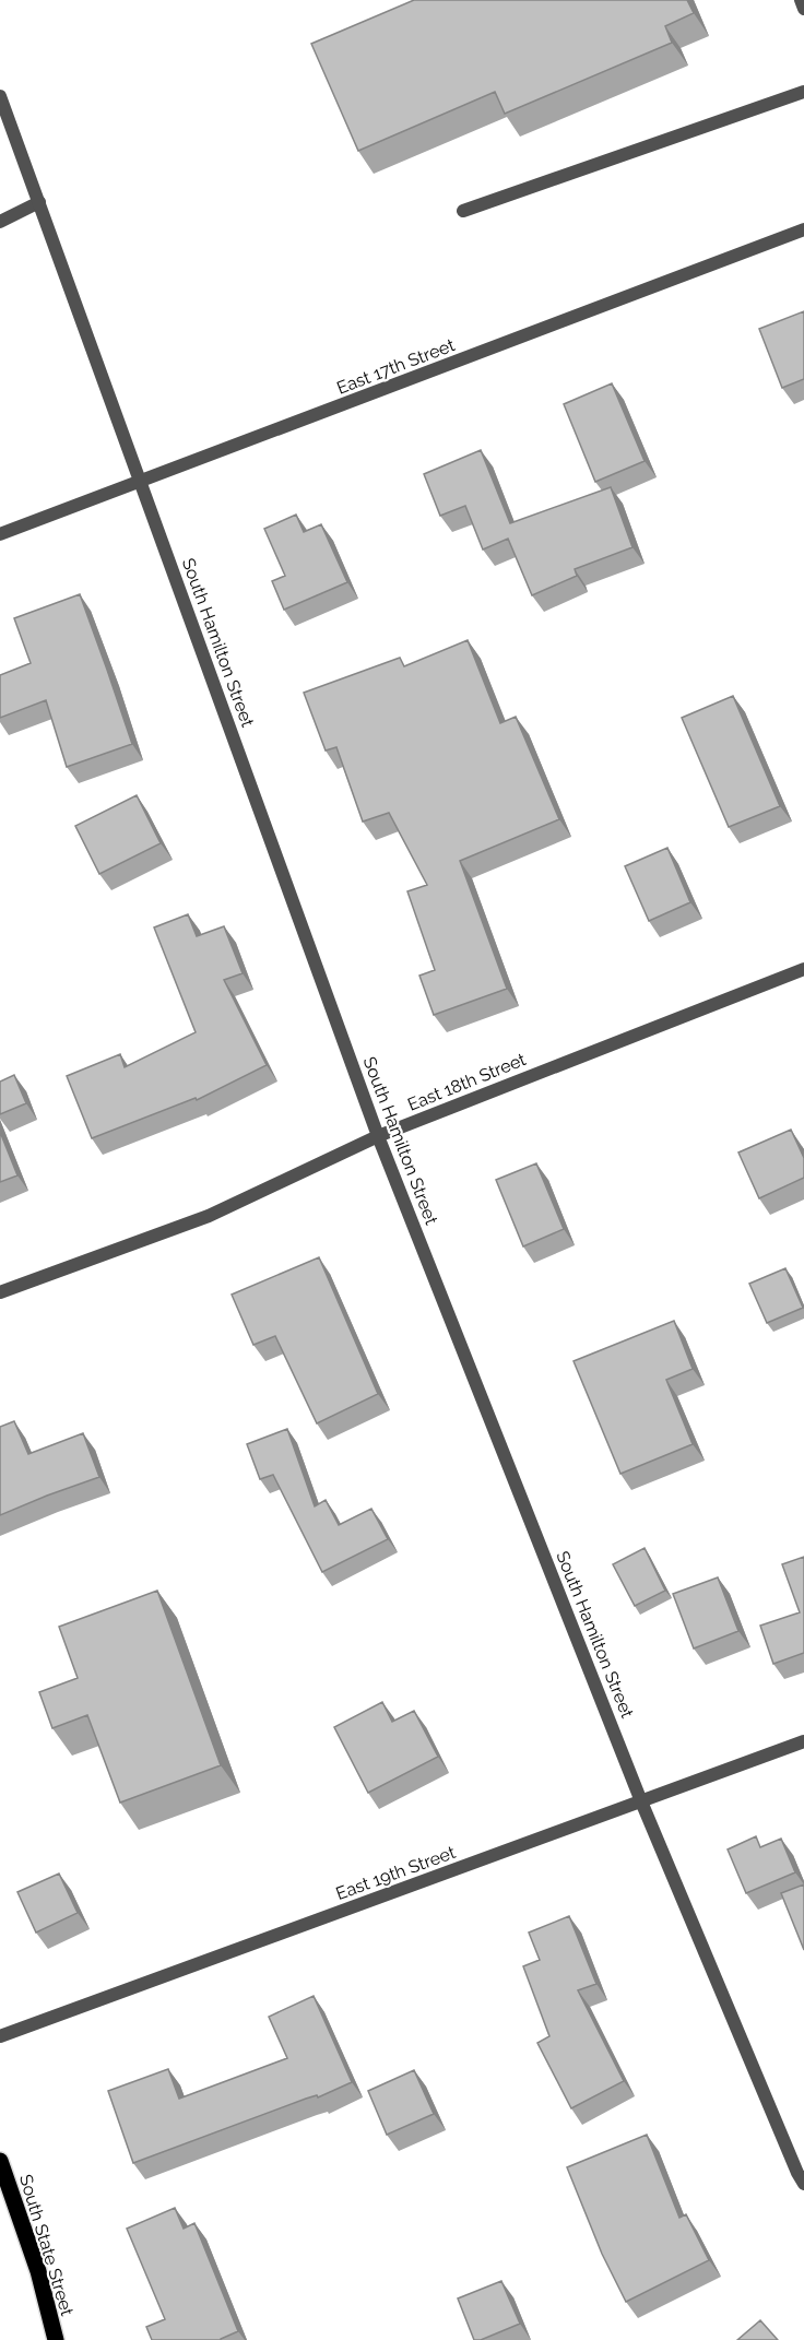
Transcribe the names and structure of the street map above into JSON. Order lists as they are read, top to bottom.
{
  "streets": {
    "main road": ["South State Street"],
    "street": [
      "East 17th Street",
      "South Hamilton Street",
      "East 18th Street",
      "East 19th Street"
    ]
  },
  "crossings": [
    ["East 17th Street", "South Hamilton Street"],
    ["South Hamilton Street", "East 18th Street"],
    ["South Hamilton Street", "East 19th Street"]
  ]
}
